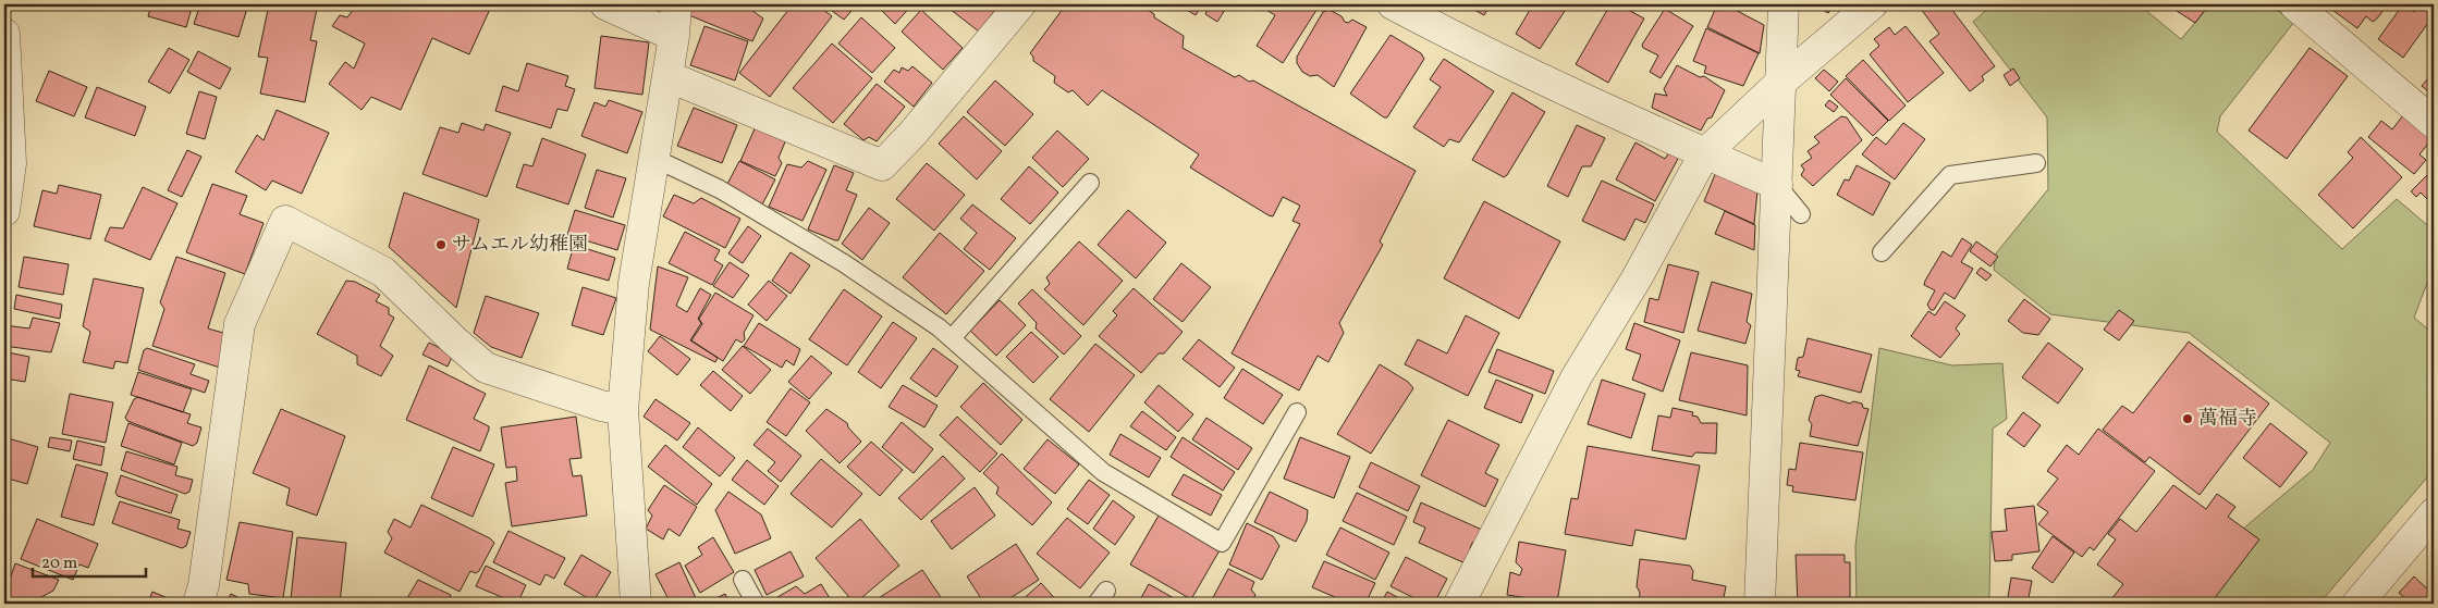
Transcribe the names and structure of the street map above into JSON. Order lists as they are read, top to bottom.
{
  "places": ["サムエル幼稚園", "萬福寺"],
  "scale_bar": "20 m"
}
